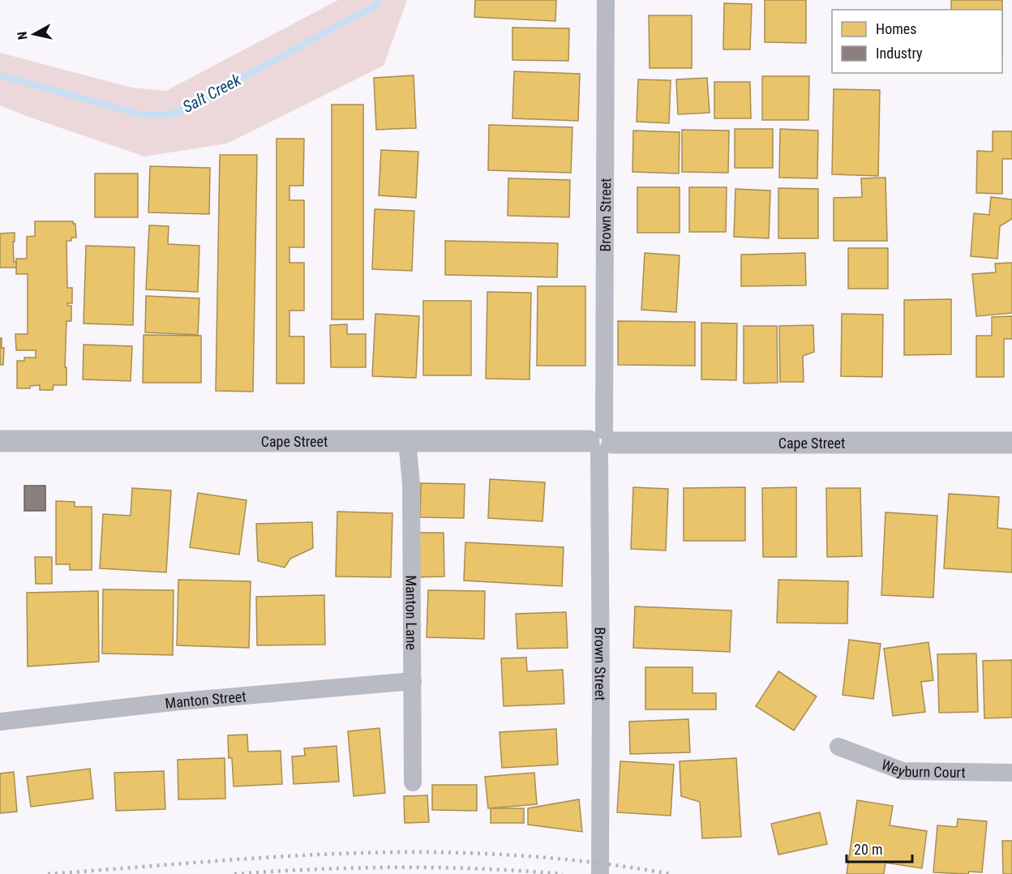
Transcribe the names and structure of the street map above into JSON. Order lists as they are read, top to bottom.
{
  "streets": {
    "street": [
      "Brown Street",
      "Cape Street",
      "Manton Lane",
      "Manton Street",
      "Weyburn Court"
    ]
  },
  "crossings": [
    ["Brown Street", "Cape Street"],
    ["Cape Street", "Manton Lane"],
    ["Manton Lane", "Manton Street"]
  ],
  "water": ["Salt Creek"],
  "legend": ["Homes", "Industry"],
  "scale_bar": "20 m",
  "north": "left"
}
